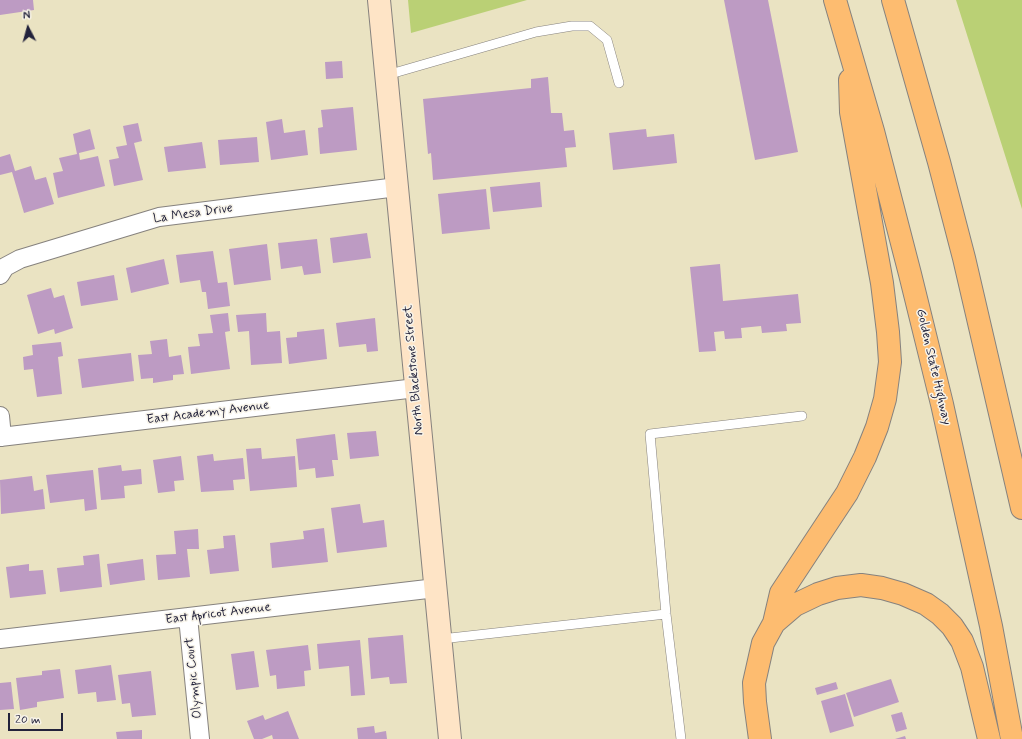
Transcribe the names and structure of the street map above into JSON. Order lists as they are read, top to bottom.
{
  "streets": {
    "highway": ["Golden State Highway"],
    "main road": ["North Blackstone Street"],
    "street": [
      "La Mesa Drive",
      "East Academy Avenue",
      "East Apricot Avenue",
      "Olympic Court"
    ]
  },
  "crossings": [
    ["La Mesa Drive", "North Blackstone Street"],
    ["North Blackstone Street", "East Academy Avenue"],
    ["North Blackstone Street", "East Apricot Avenue"],
    ["East Apricot Avenue", "Olympic Court"]
  ],
  "scale_bar": "20 m",
  "north": "top"
}
